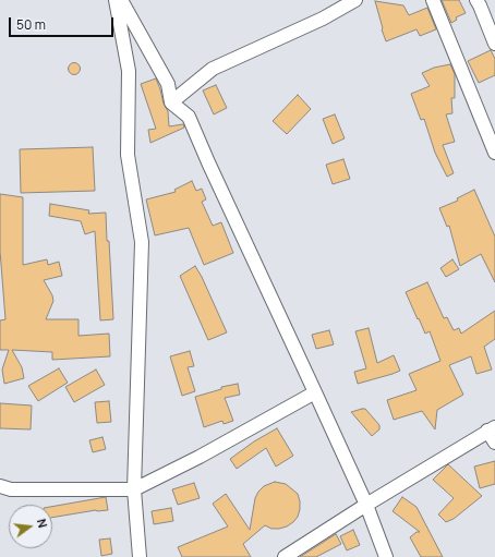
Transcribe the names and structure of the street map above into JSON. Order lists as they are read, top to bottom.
{
  "scale_bar": "50 m",
  "north": "right"
}
